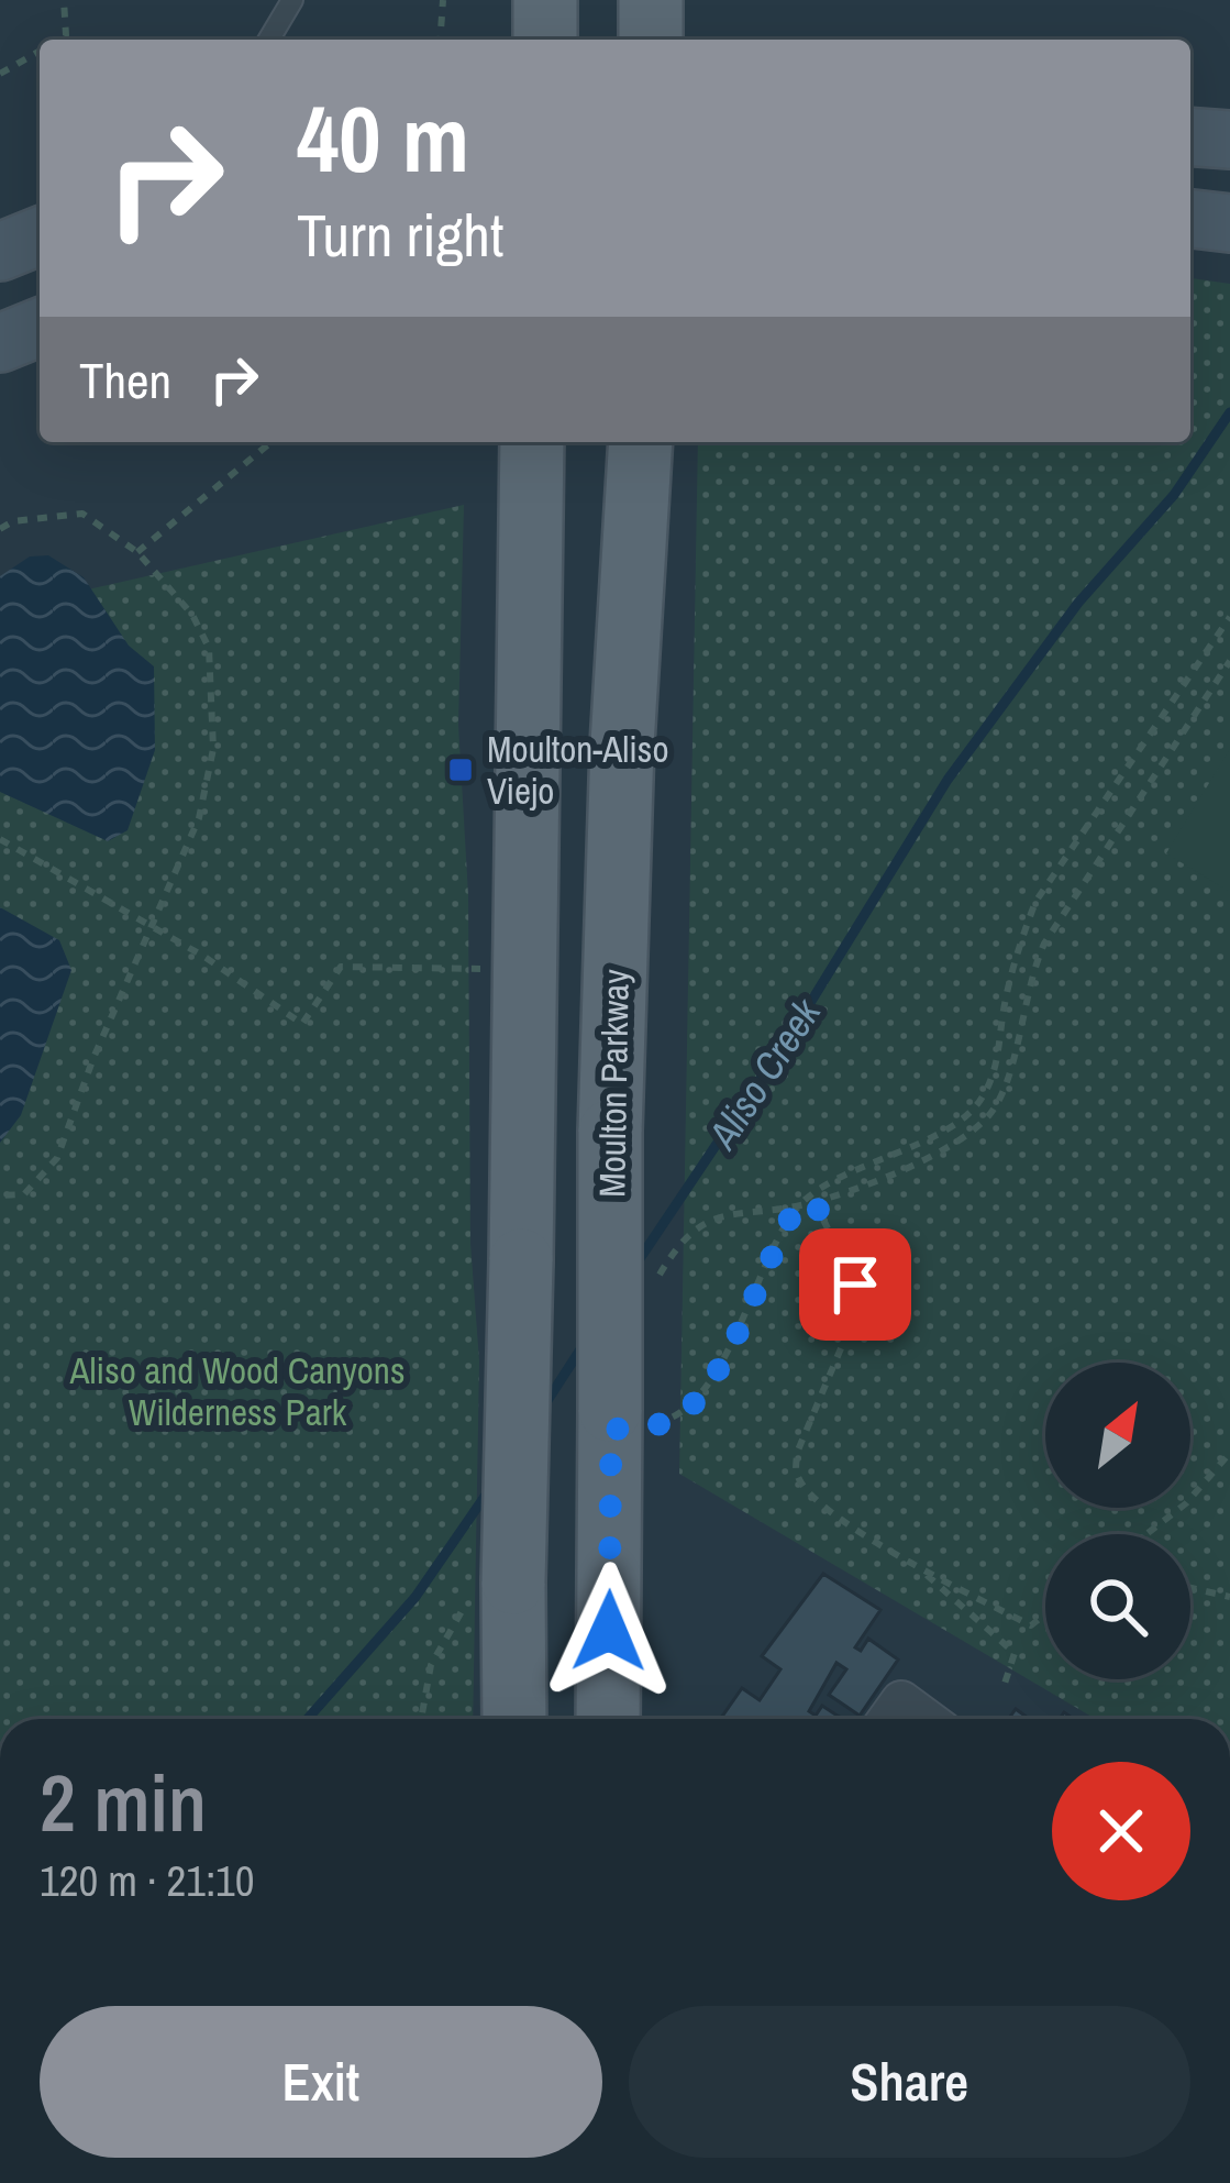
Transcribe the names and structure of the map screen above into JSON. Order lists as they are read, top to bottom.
{
  "streets": {
    "main road": ["Moulton Parkway"]
  },
  "water": ["Aliso Creek"],
  "parks": ["Aliso and Wood Canyons Wilderness Park"],
  "places": {
    "transit": ["Moulton-Aliso Viejo"]
  },
  "north": "top right",
  "page": {
    "turn": ["40 m", "Turn right"],
    "then": "Then",
    "heading": ["2 min", "120 m · 21:10"],
    "buttons": ["Exit", "Share"]
  }
}
